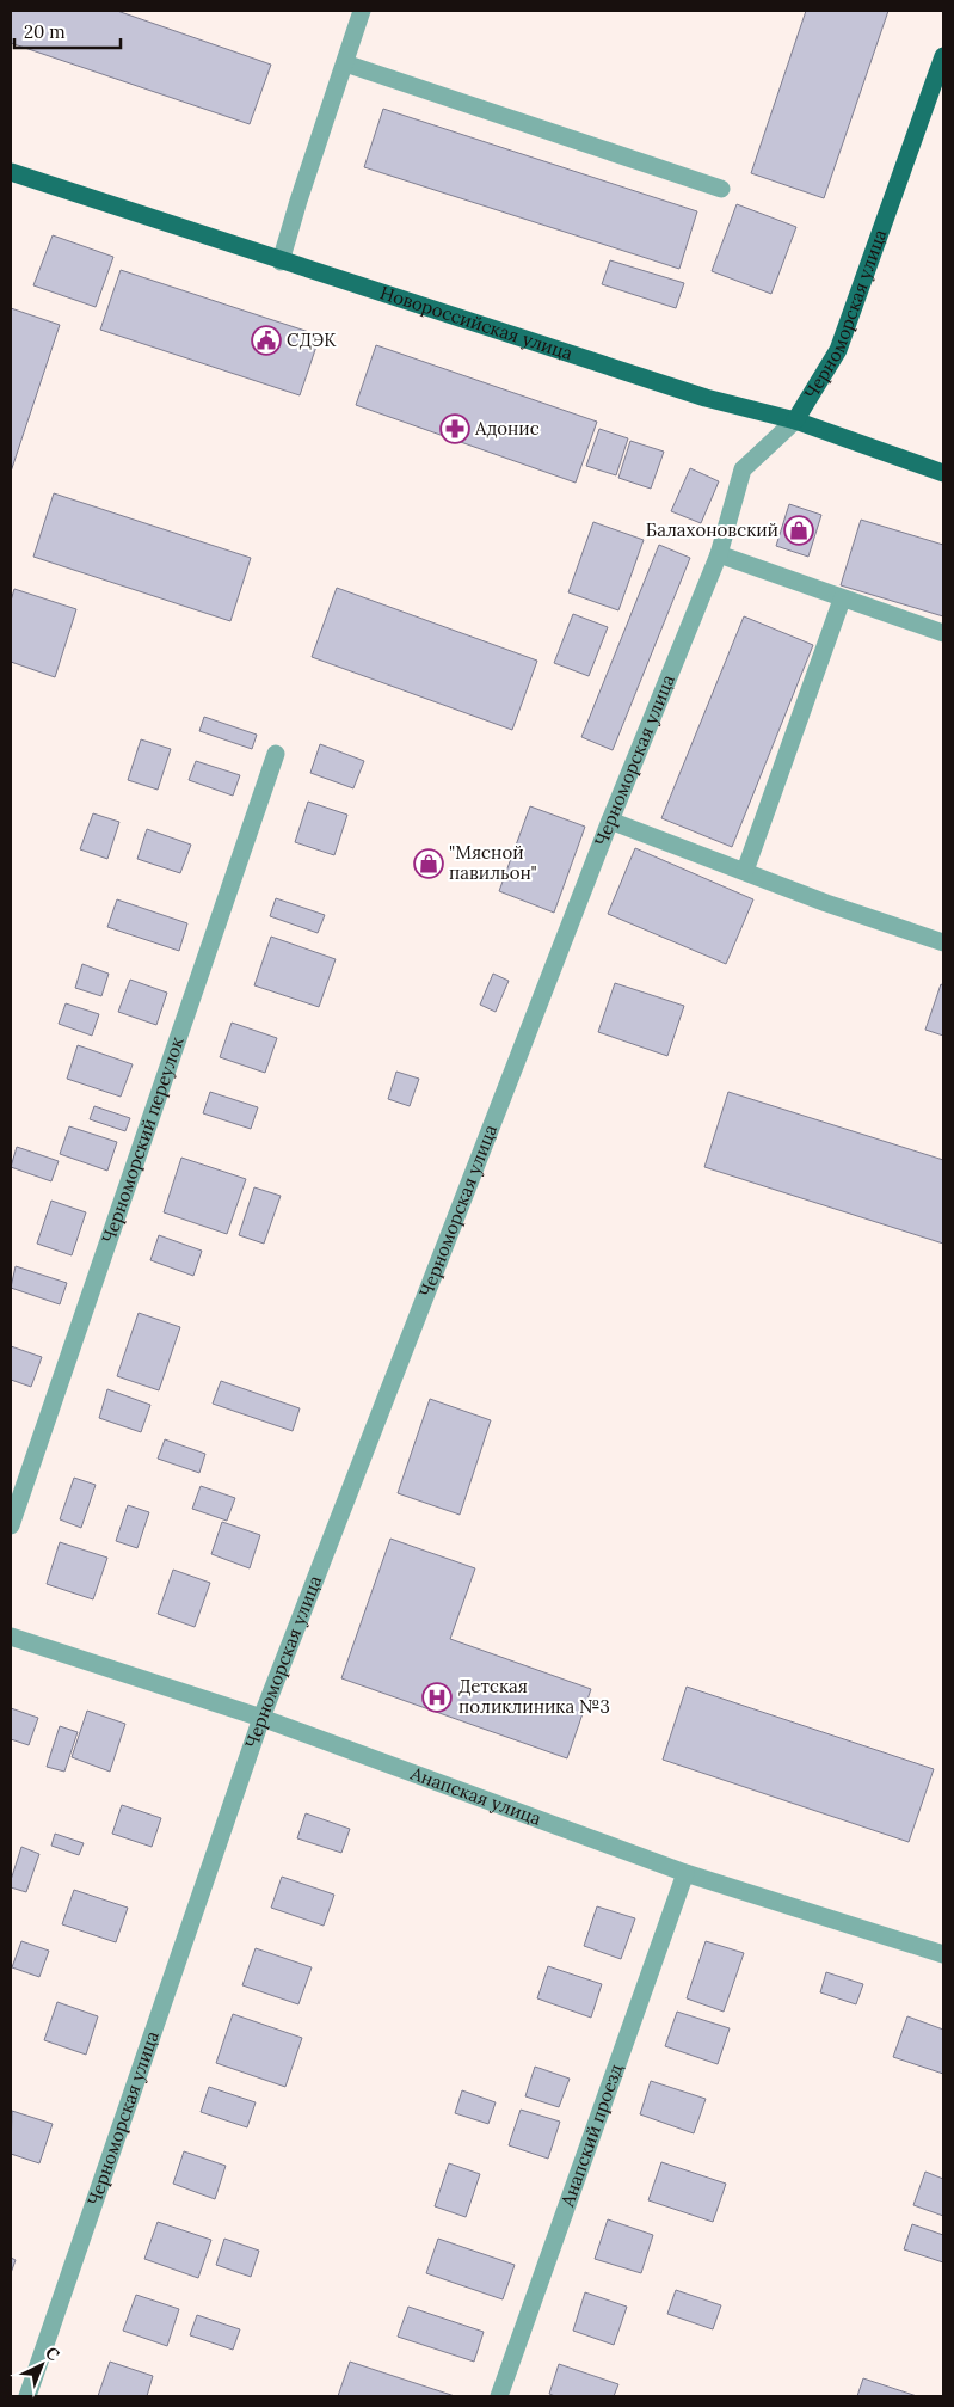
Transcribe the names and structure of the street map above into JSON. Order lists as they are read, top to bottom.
{
  "streets": {
    "main road": ["Черноморская улица", "Новороссийская улица"],
    "street": ["Черноморский переулок", "Анапская улица", "Анапский проезд"]
  },
  "crossings": [
    ["Черноморская улица", "Новороссийская улица"],
    ["Черноморская улица", "Анапская улица"],
    ["Анапская улица", "Анапский проезд"]
  ],
  "places": {
    "public building": ["СДЭК"],
    "pharmacy": ["Адонис"],
    "shop": ["Балахоновский", "\"Мясной павильон\""],
    "hospital": ["Детская поликлиника №3"]
  },
  "scale_bar": "20 m",
  "north": "top right"
}
